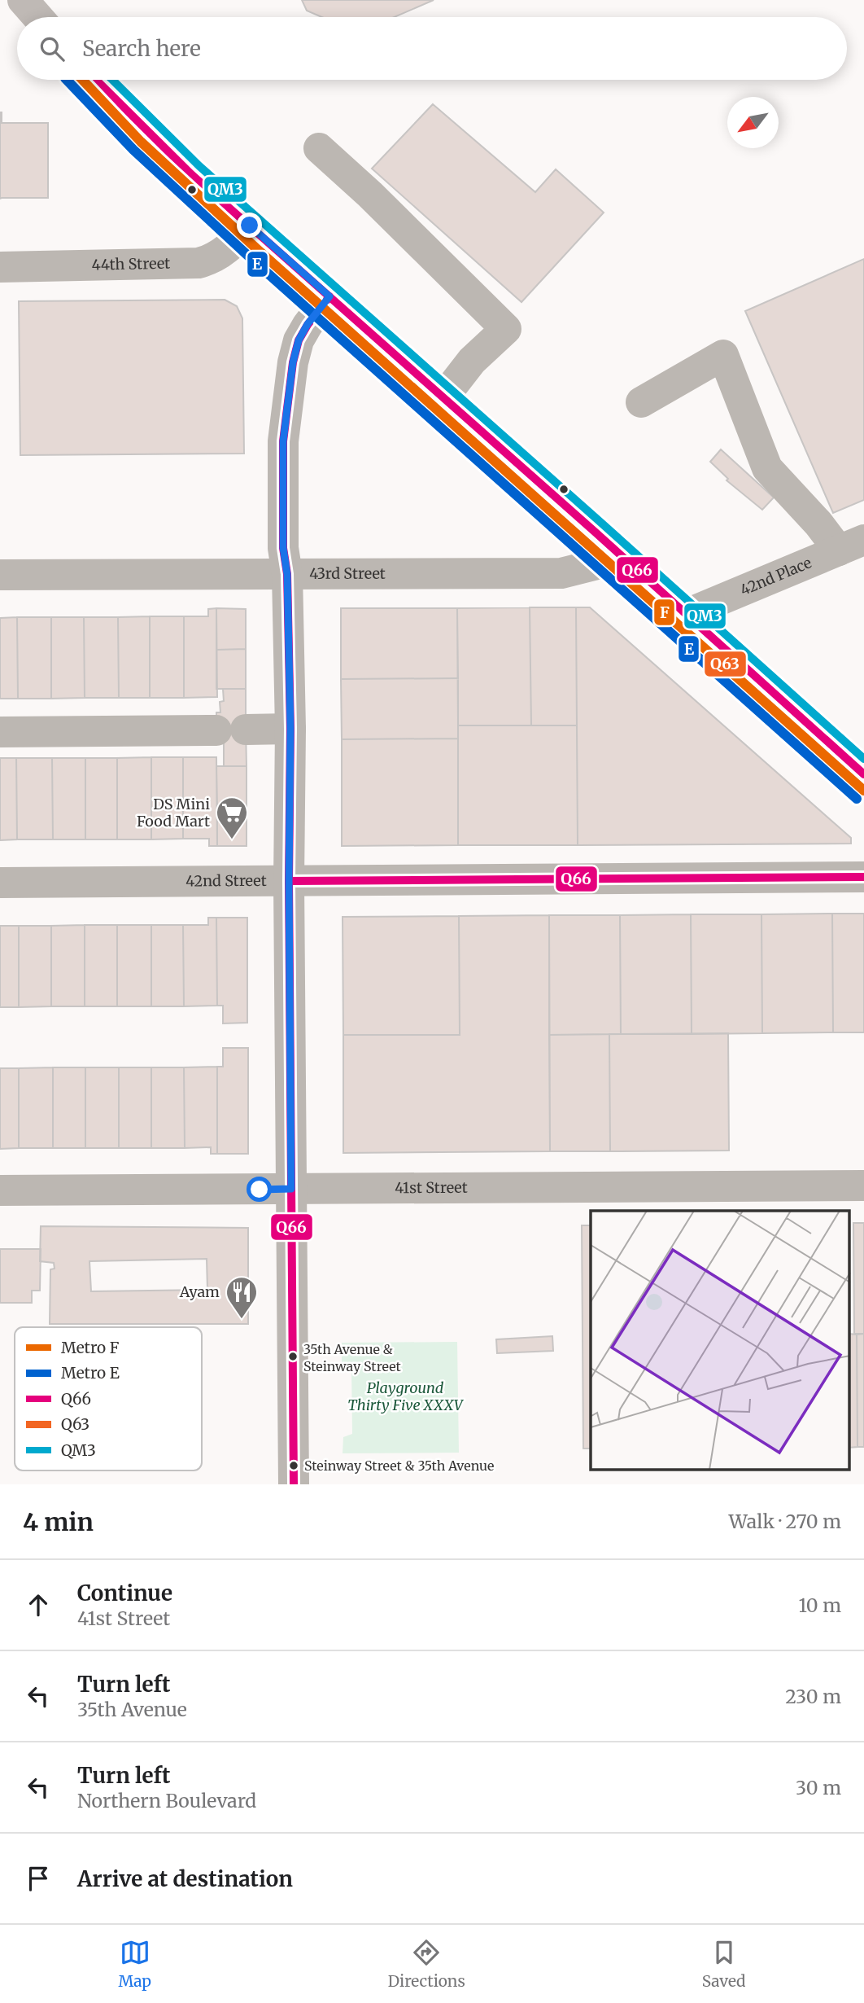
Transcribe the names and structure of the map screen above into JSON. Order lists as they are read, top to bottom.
{
  "streets": {
    "street": [
      "44th Street",
      "43rd Street",
      "42nd Place",
      "42nd Street",
      "41st Street"
    ]
  },
  "parks": ["Playground Thirty Five XXXV"],
  "places": {
    "supermarket": ["DS Mini Food Mart"],
    "restaurant": ["Ayam"],
    "other": ["35th Avenue & Steinway Street", "Steinway Street & 35th Avenue"]
  },
  "lines": [
    "metro line F",
    "metro line E",
    "transit line Q66",
    "transit line Q63",
    "transit line QM3"
  ],
  "legend": [
    "Metro F",
    "Metro E",
    "Q66",
    "Q63",
    "QM3"
  ],
  "north": "bottom left",
  "page": {
    "search": "Search here",
    "heading": ["4 min", "Walk · 270 m"],
    "list": [
      ["Continue", "41st Street", "10 m"],
      ["Turn left", "35th Avenue", "230 m"],
      ["Turn left", "Northern Boulevard", "30 m"],
      "Arrive at destination"
    ],
    "nav": ["Map", "Directions", "Saved"]
  }
}
